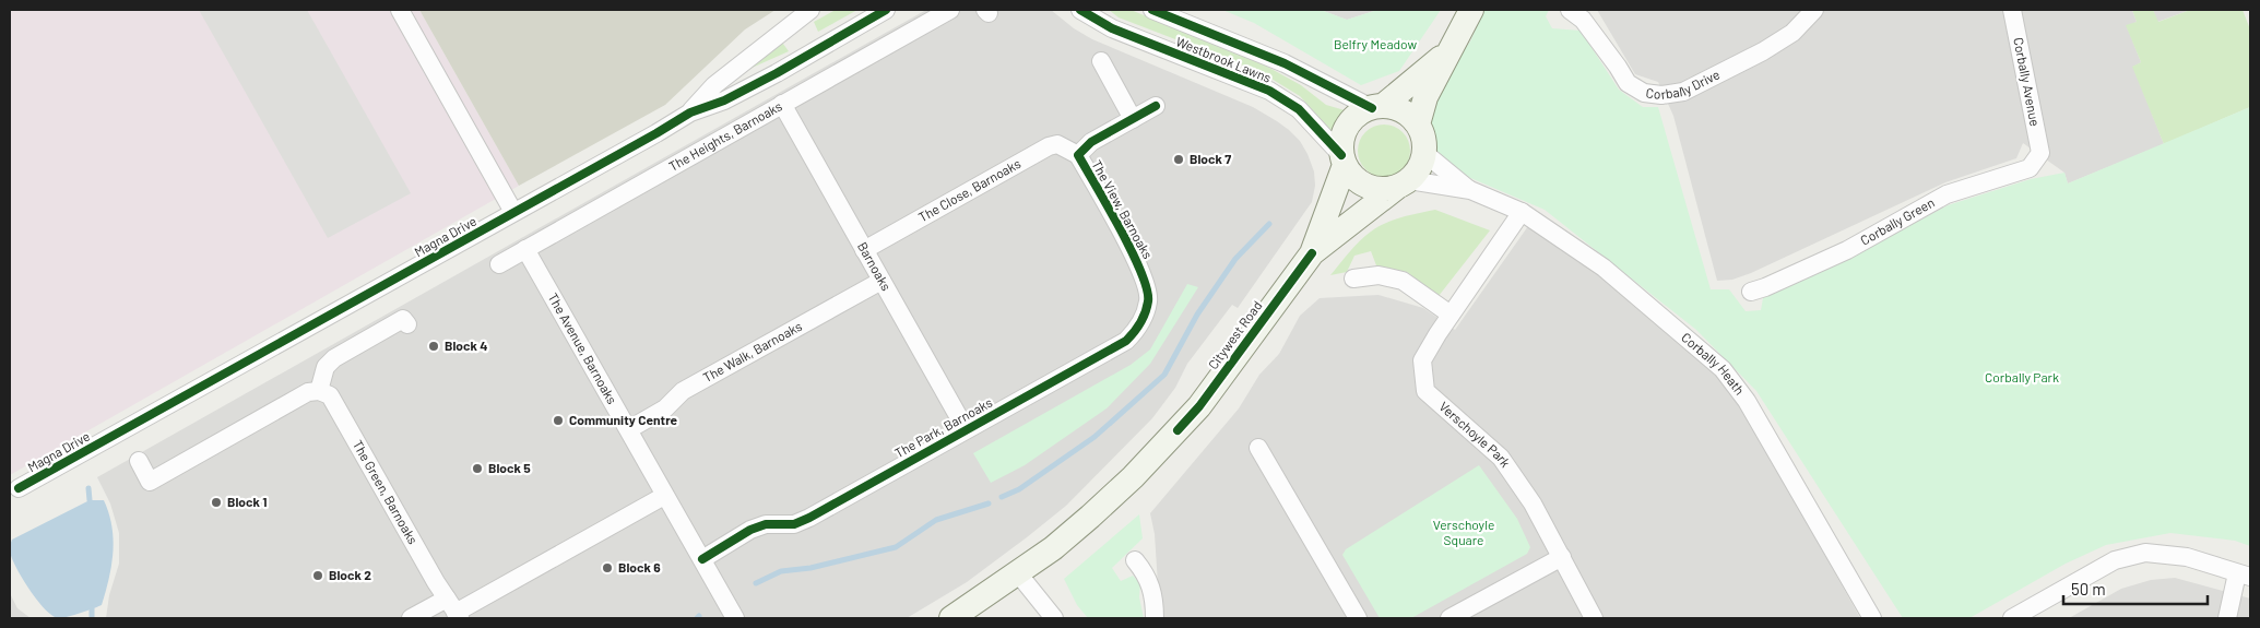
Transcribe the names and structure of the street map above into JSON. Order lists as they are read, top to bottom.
{
  "streets": {
    "street": [
      "Westbrook Lawns",
      "Corbally Drive",
      "Corbally Avenue",
      "The Heights, Barnoaks",
      "The Close, Barnoaks",
      "The View, Barnoaks",
      "Corbally Green",
      "Magna Drive",
      "Barnoaks",
      "Citywest Road",
      "The Avenue, Barnoaks",
      "The Walk, Barnoaks",
      "Corbally Heath",
      "The Park, Barnoaks",
      "Verschoyle Park",
      "The Green, Barnoaks"
    ]
  },
  "crossings": [
    ["Westbrook Lawns", "Citywest Road"],
    ["Corbally Avenue", "Corbally Green"],
    ["The Heights, Barnoaks", "Barnoaks"],
    ["The Heights, Barnoaks", "The Avenue, Barnoaks"],
    ["The Close, Barnoaks", "The View, Barnoaks"],
    ["The Close, Barnoaks", "Barnoaks"],
    ["The View, Barnoaks", "The Park, Barnoaks"],
    ["Barnoaks", "The Walk, Barnoaks"],
    ["Barnoaks", "The Park, Barnoaks"],
    ["The Avenue, Barnoaks", "The Walk, Barnoaks"],
    ["The Avenue, Barnoaks", "The Park, Barnoaks"],
    ["Corbally Heath", "Verschoyle Park"]
  ],
  "parks": ["Belfry Meadow", "Corbally Park", "Verschoyle Square"],
  "places": [
    "Block 7",
    "Block 4",
    "Community Centre",
    "Block 5",
    "Block 1",
    "Block 6",
    "Block 2"
  ],
  "scale_bar": "50 m"
}
